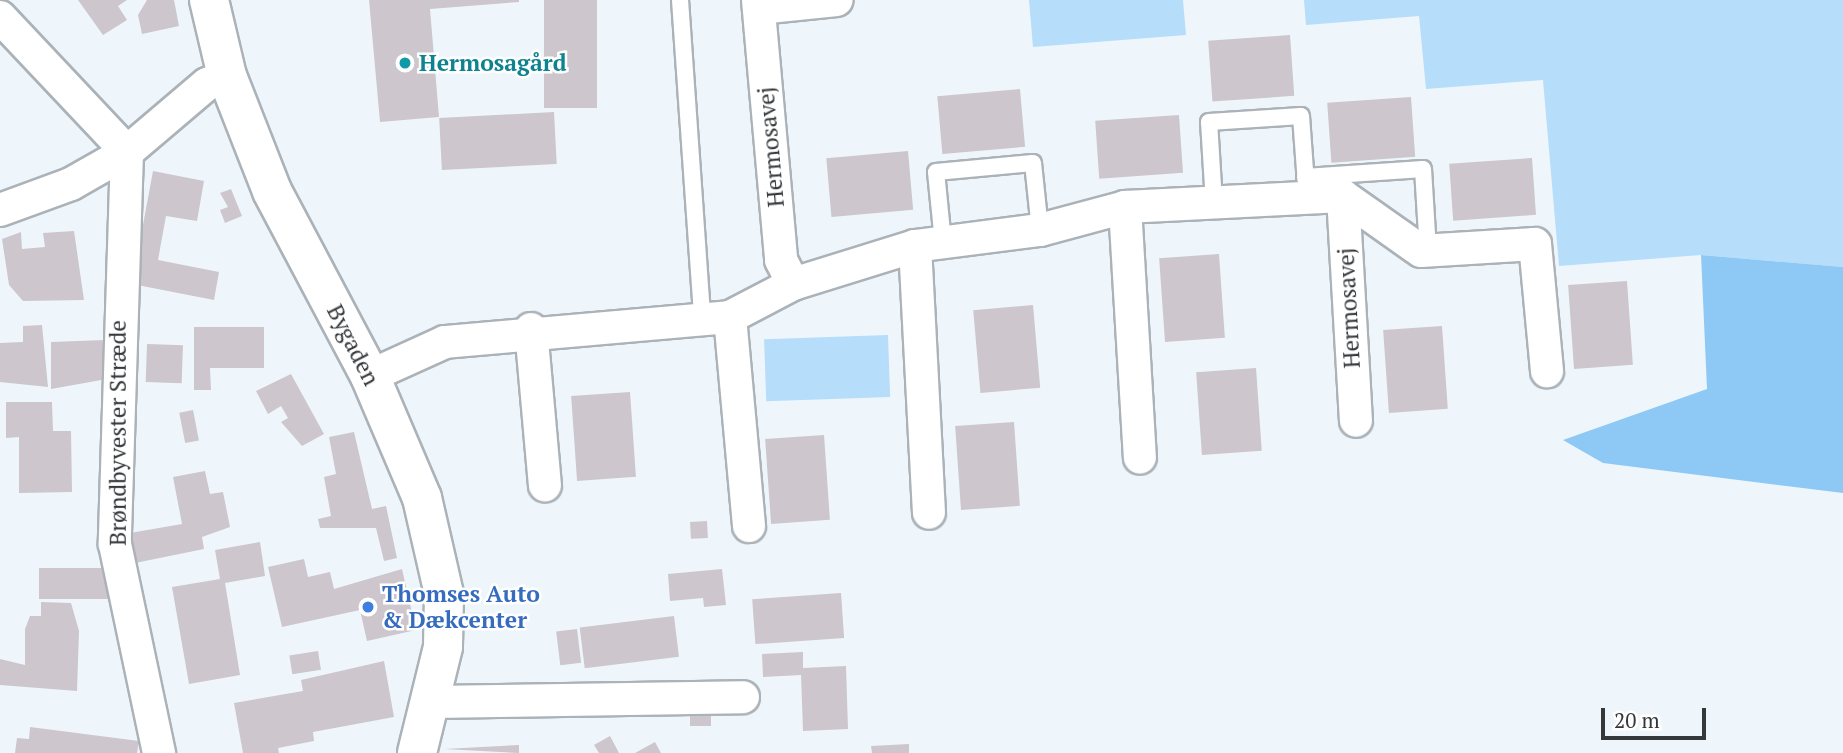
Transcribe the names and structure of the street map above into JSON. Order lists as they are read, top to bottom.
{
  "streets": {
    "street": ["Hermosavej", "Bygaden", "Brøndbyvester Stræde"]
  },
  "places": ["Hermosagård", "Thomses Auto & Dækcenter"],
  "scale_bar": "20 m"
}
